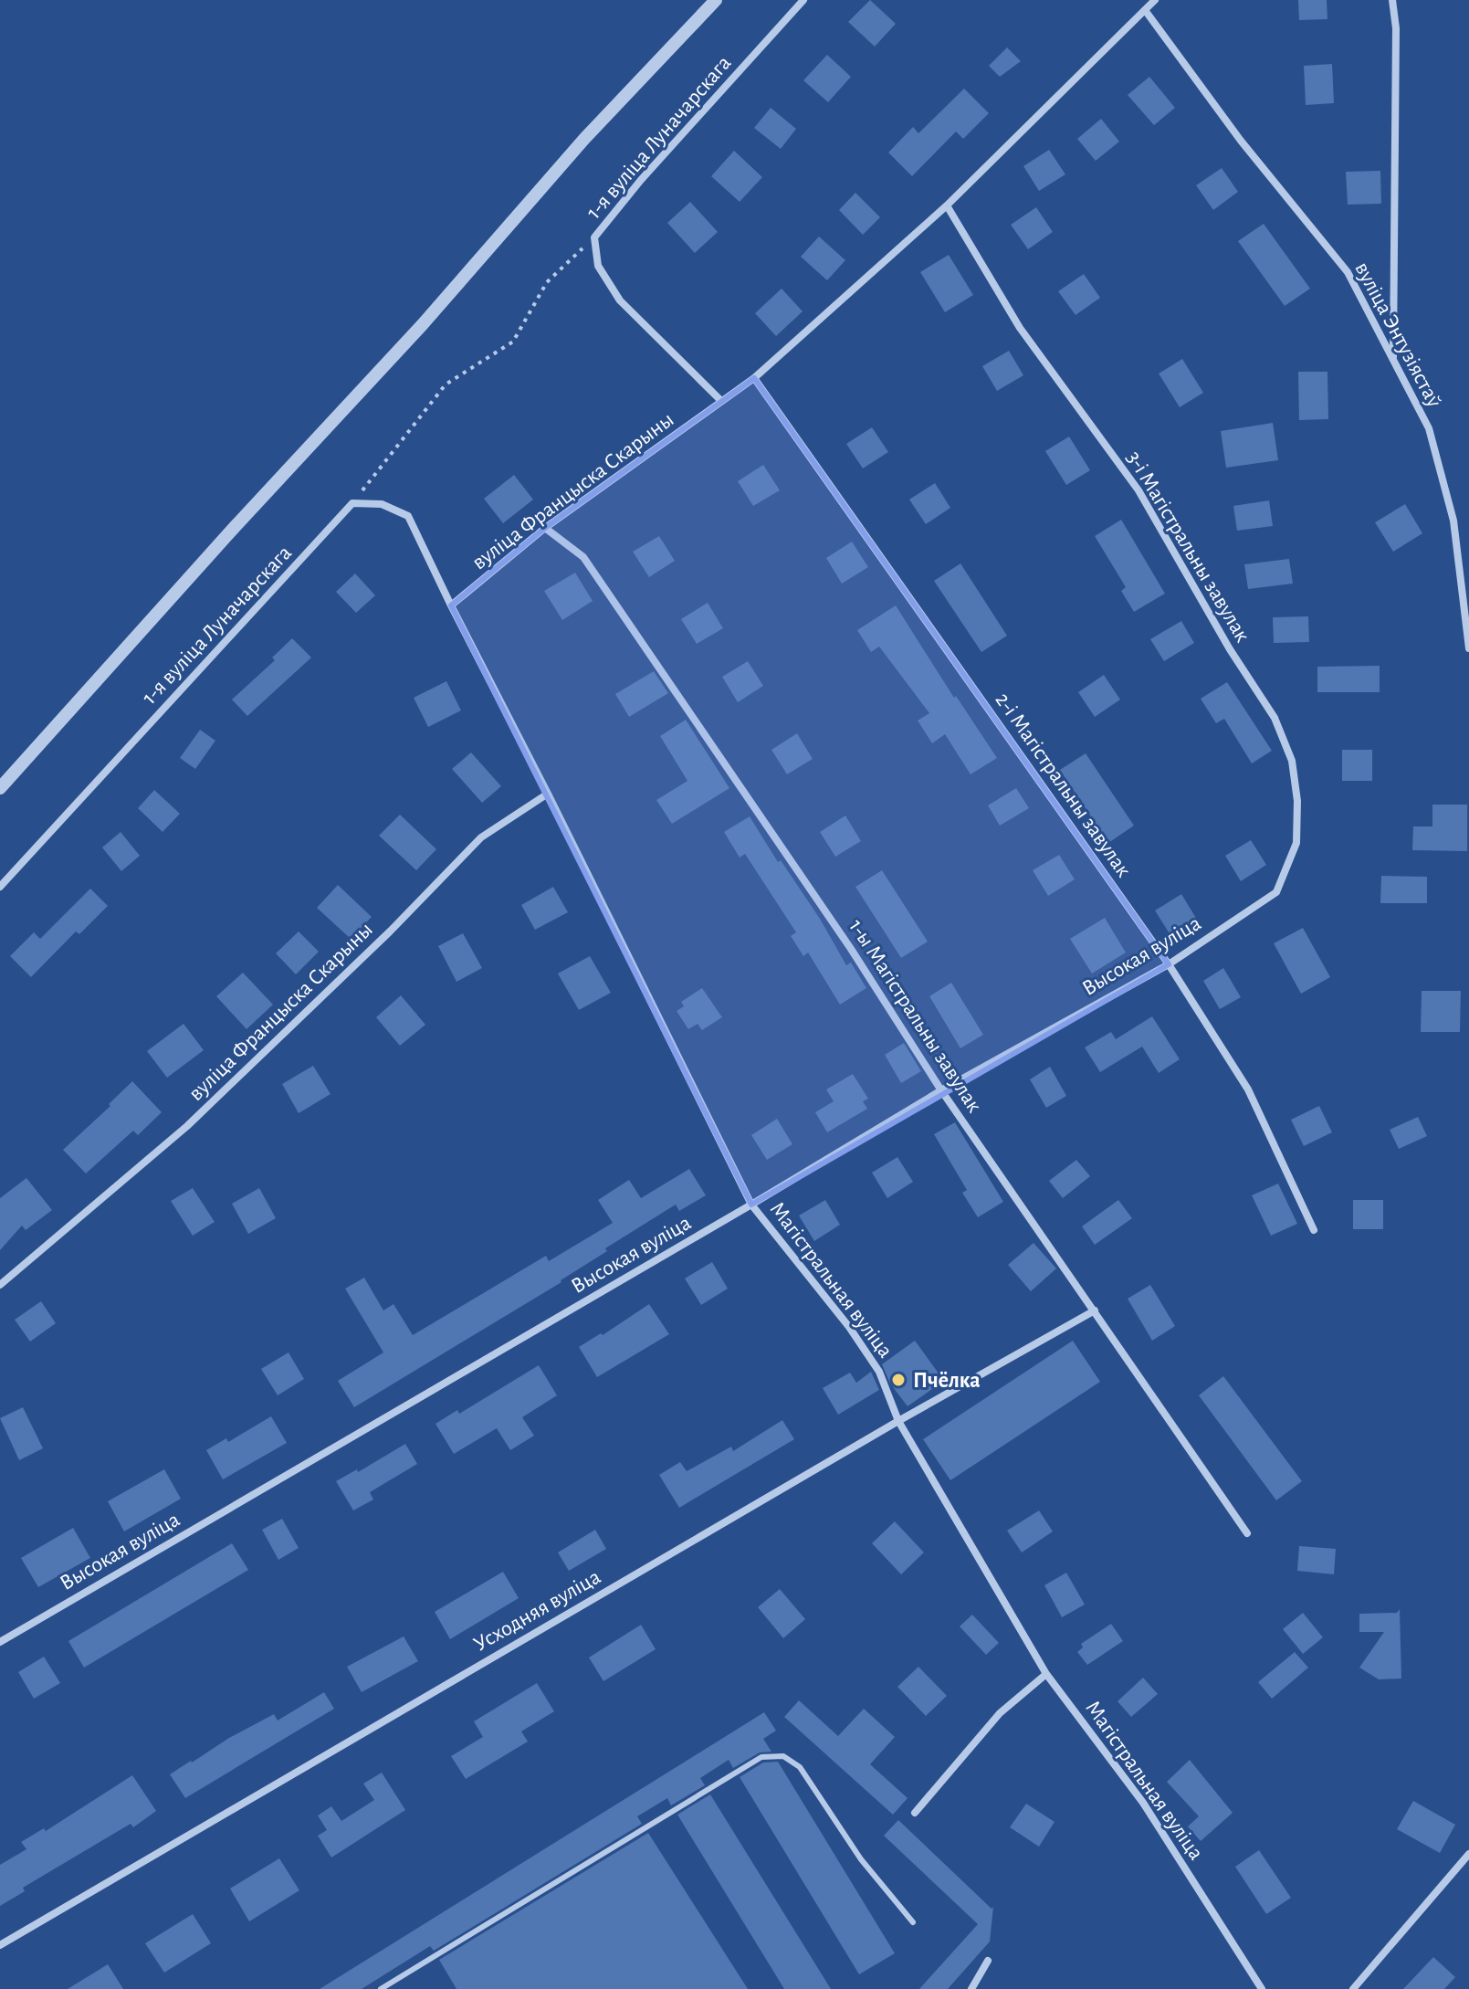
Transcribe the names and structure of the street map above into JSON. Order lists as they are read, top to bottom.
{
  "streets": {
    "street": [
      "1-я вуліца Луначарскага",
      "вуліца Энтузіястаў",
      "вуліца Францыска Скарыны",
      "3-і Магістральны завулак",
      "2-і Магістральны завулак",
      "Высокая вуліца",
      "1-ы Магістральны завулак",
      "Магістральная вуліца",
      "Усходняя вуліца"
    ]
  },
  "crossings": [
    ["1-я вуліца Луначарскага", "вуліца Францыска Скарыны"],
    ["вуліца Энтузіястаў", "вуліца Францыска Скарыны"],
    ["вуліца Францыска Скарыны", "3-і Магістральны завулак"],
    ["вуліца Францыска Скарыны", "2-і Магістральны завулак"],
    ["вуліца Францыска Скарыны", "1-ы Магістральны завулак"],
    ["вуліца Францыска Скарыны", "Магістральная вуліца"],
    ["3-і Магістральны завулак", "Высокая вуліца"],
    ["2-і Магістральны завулак", "Высокая вуліца"],
    ["Высокая вуліца", "1-ы Магістральны завулак"],
    ["Высокая вуліца", "Магістральная вуліца"],
    ["1-ы Магістральны завулак", "Усходняя вуліца"],
    ["Магістральная вуліца", "Усходняя вуліца"]
  ],
  "places": ["Пчёлка"]
}
